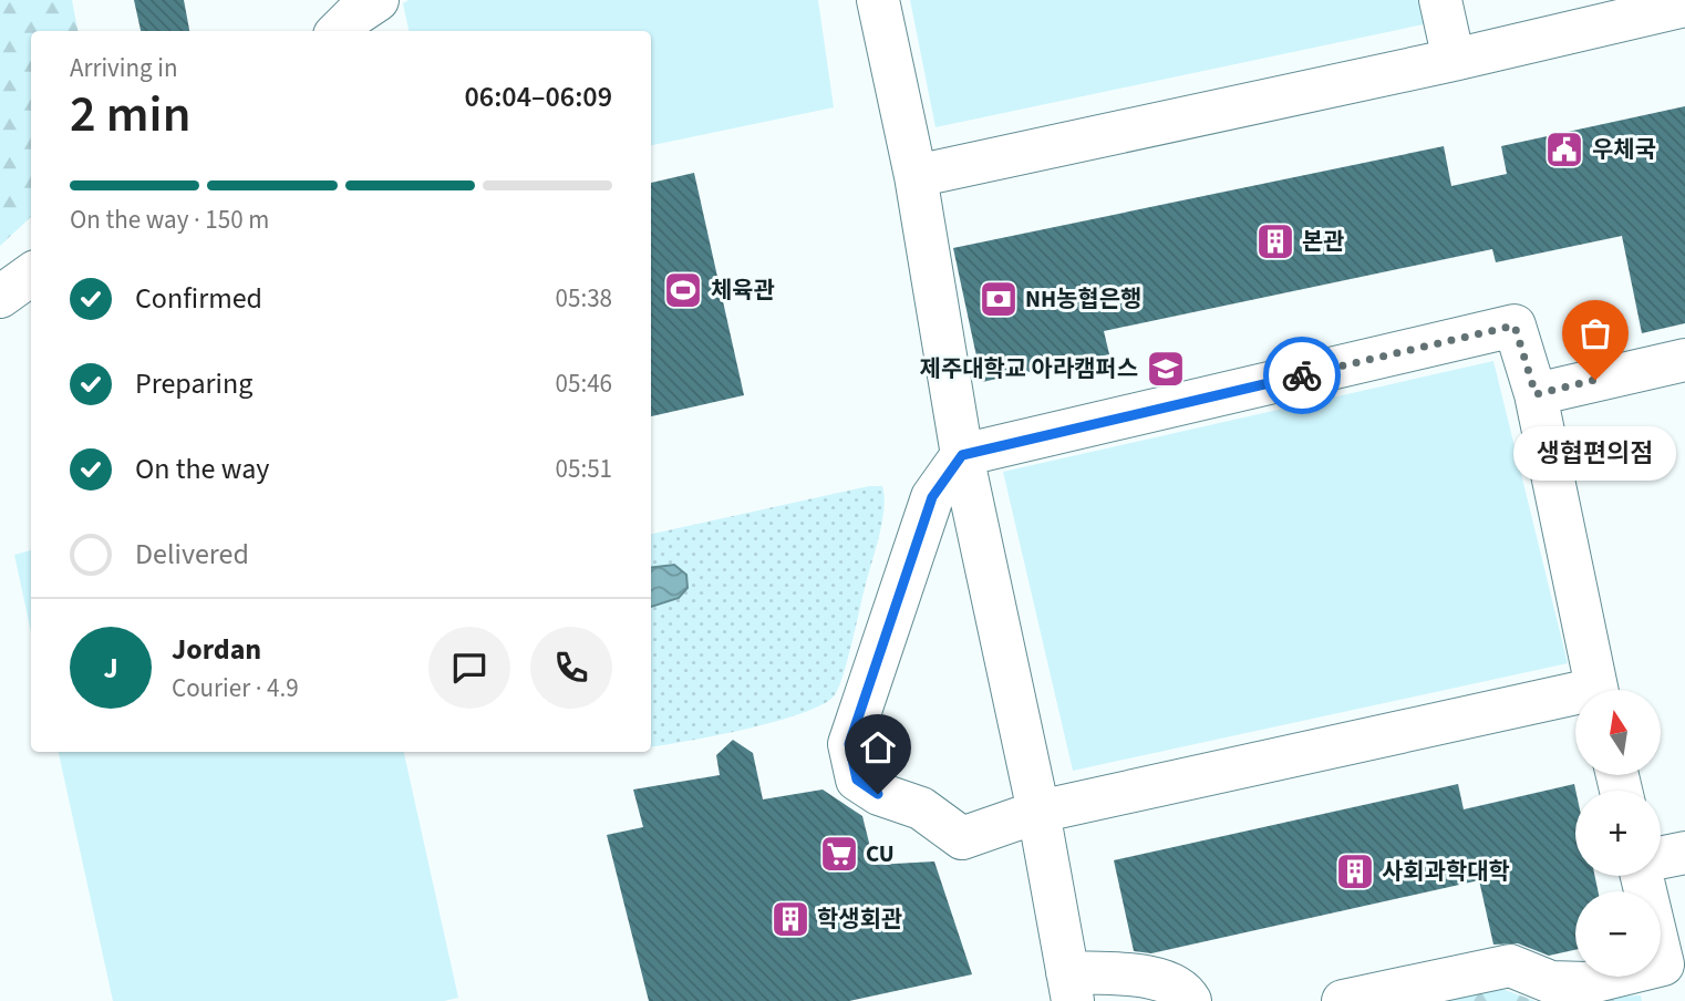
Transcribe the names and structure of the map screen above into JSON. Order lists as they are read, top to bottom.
{
  "places": {
    "public building": ["우체국"],
    "building": ["본관", "사회과학대학", "학생회관"],
    "sports": ["체육관"],
    "bank": ["NH농협은행"],
    "school or university": ["제주대학교 아라캠퍼스"],
    "other": ["생협편의점"],
    "supermarket": ["CU"]
  },
  "north": "top",
  "page": {
    "heading": ["2 min", "Arriving in", "06:04–06:09"],
    "panel": ["Jordan", "Courier · 4.9"],
    "bar": "On the way · 150 m",
    "list": [
      ["Confirmed", "05:38"],
      ["Preparing", "05:46"],
      ["On the way", "05:51"],
      "Delivered"
    ],
    "bubble": "생협편의점",
    "round": "J",
    "map_buttons": ["+", "−"]
  }
}
